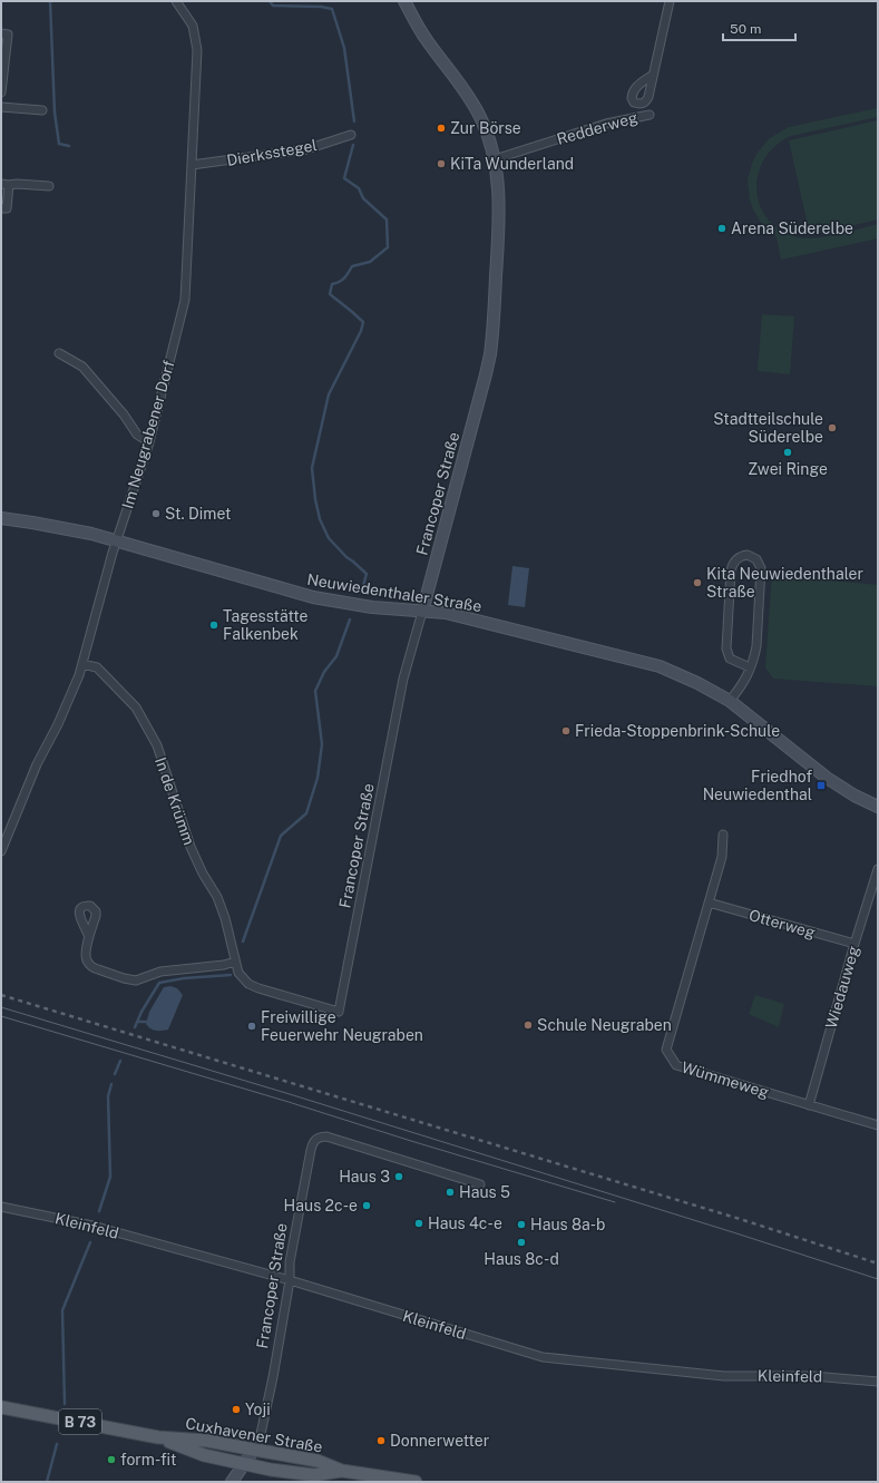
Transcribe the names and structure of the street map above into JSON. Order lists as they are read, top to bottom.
{
  "streets": {
    "main road": [
      "Francoper Straße",
      "Neuwiedenthaler Straße",
      "B 73",
      "Cuxhavener Straße"
    ],
    "street": [
      "Redderweg",
      "Dierksstegel",
      "Im Neugrabener Dorf",
      "In de Krümm",
      "Otterweg",
      "Wiedauweg",
      "Wümmeweg",
      "Kleinfeld"
    ]
  },
  "crossings": [
    ["Redderweg", "Francoper Straße"],
    ["Dierksstegel", "Im Neugrabener Dorf"],
    ["Im Neugrabener Dorf", "Neuwiedenthaler Straße"],
    ["Im Neugrabener Dorf", "In de Krümm"],
    ["Francoper Straße", "Neuwiedenthaler Straße"],
    ["Francoper Straße", "In de Krümm"],
    ["Francoper Straße", "Kleinfeld"],
    ["Francoper Straße", "Cuxhavener Straße"],
    ["Otterweg", "Wiedauweg"],
    ["Otterweg", "Wümmeweg"],
    ["Wiedauweg", "Wümmeweg"]
  ],
  "places": {
    "other": [
      "Zur Börse",
      "KiTa Wunderland",
      "Arena Süderelbe",
      "Stadtteilschule Süderelbe",
      "Zwei Ringe",
      "St. Dimet",
      "Kita Neuwiedenthaler Straße",
      "Tagesstätte Falkenbek",
      "Frieda-Stoppenbrink-Schule",
      "Schule Neugraben",
      "Freiwillige Feuerwehr Neugraben",
      "Haus 3",
      "Haus 5",
      "Haus 2c-e",
      "Haus 4c-e",
      "Haus 8a-b",
      "Haus 8c-d",
      "Yoji",
      "Donnerwetter",
      "form-fit"
    ],
    "transit": ["Friedhof Neuwiedenthal"]
  },
  "scale_bar": "50 m"
}
